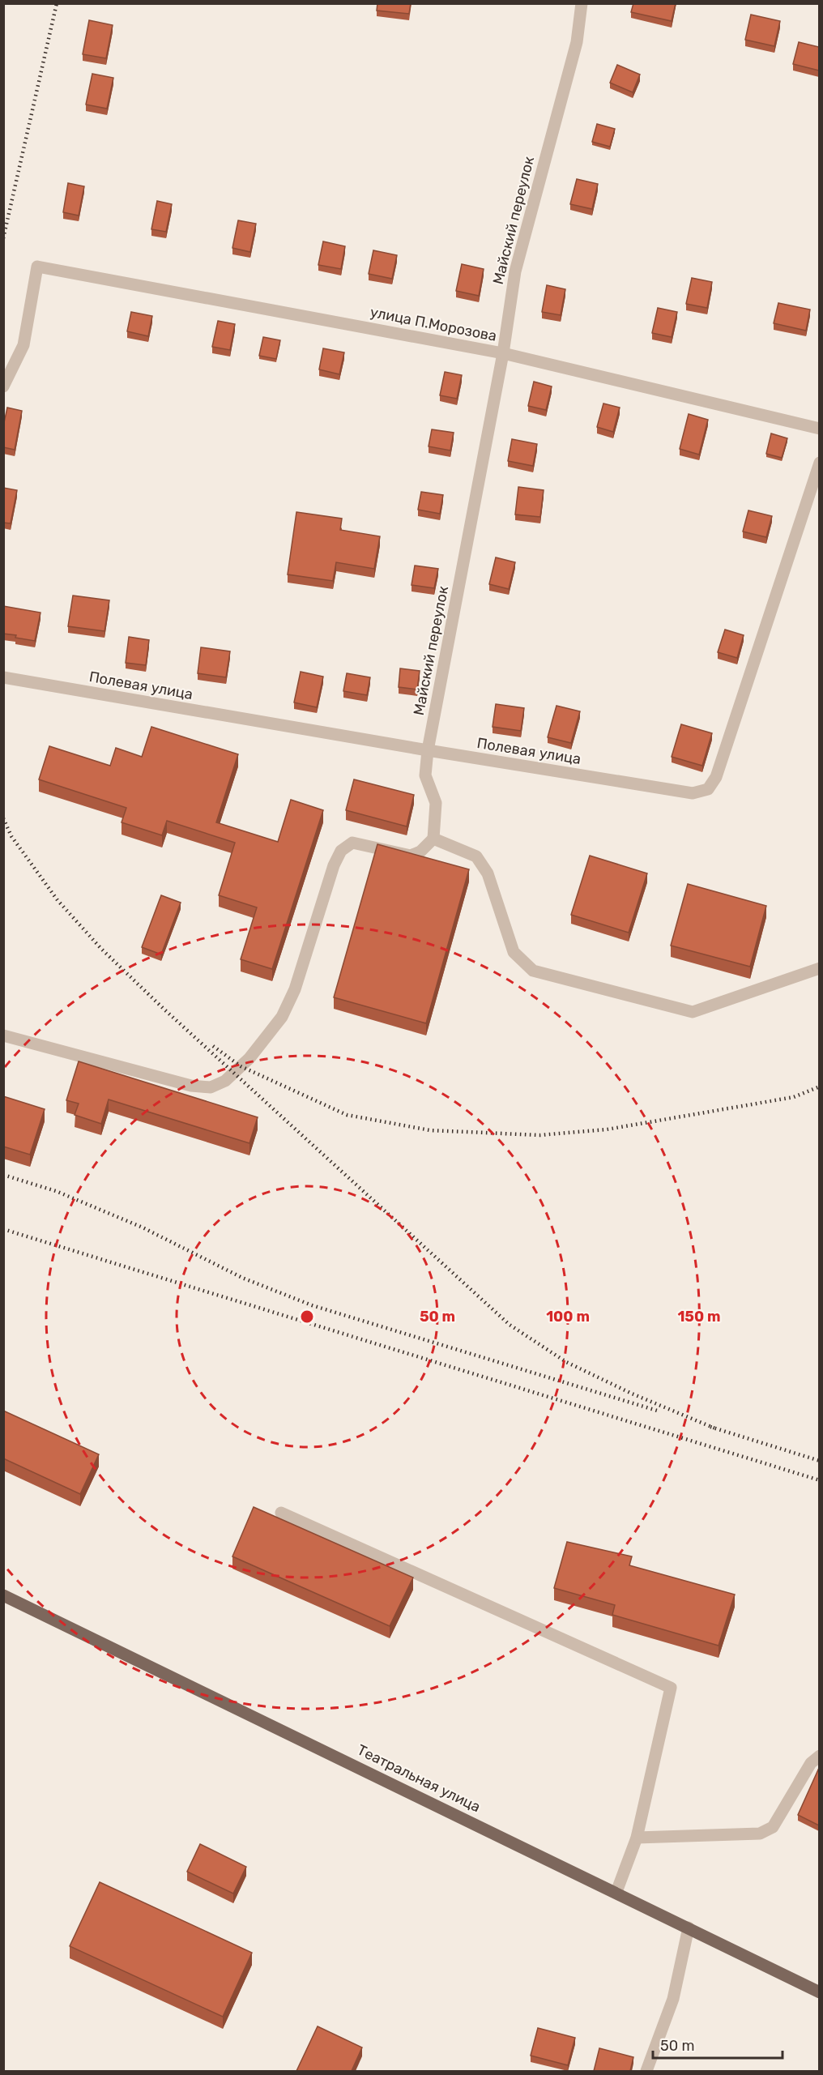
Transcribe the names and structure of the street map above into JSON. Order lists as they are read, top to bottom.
{
  "streets": {
    "main road": ["Театральная улица"],
    "street": ["Майский переулок", "улица П.Морозова", "Полевая улица"]
  },
  "crossings": [
    ["Майский переулок", "улица П.Морозова"],
    ["Майский переулок", "Полевая улица"]
  ],
  "scale_bar": "50 m",
  "rings": ["50 m", "100 m", "150 m"]
}
